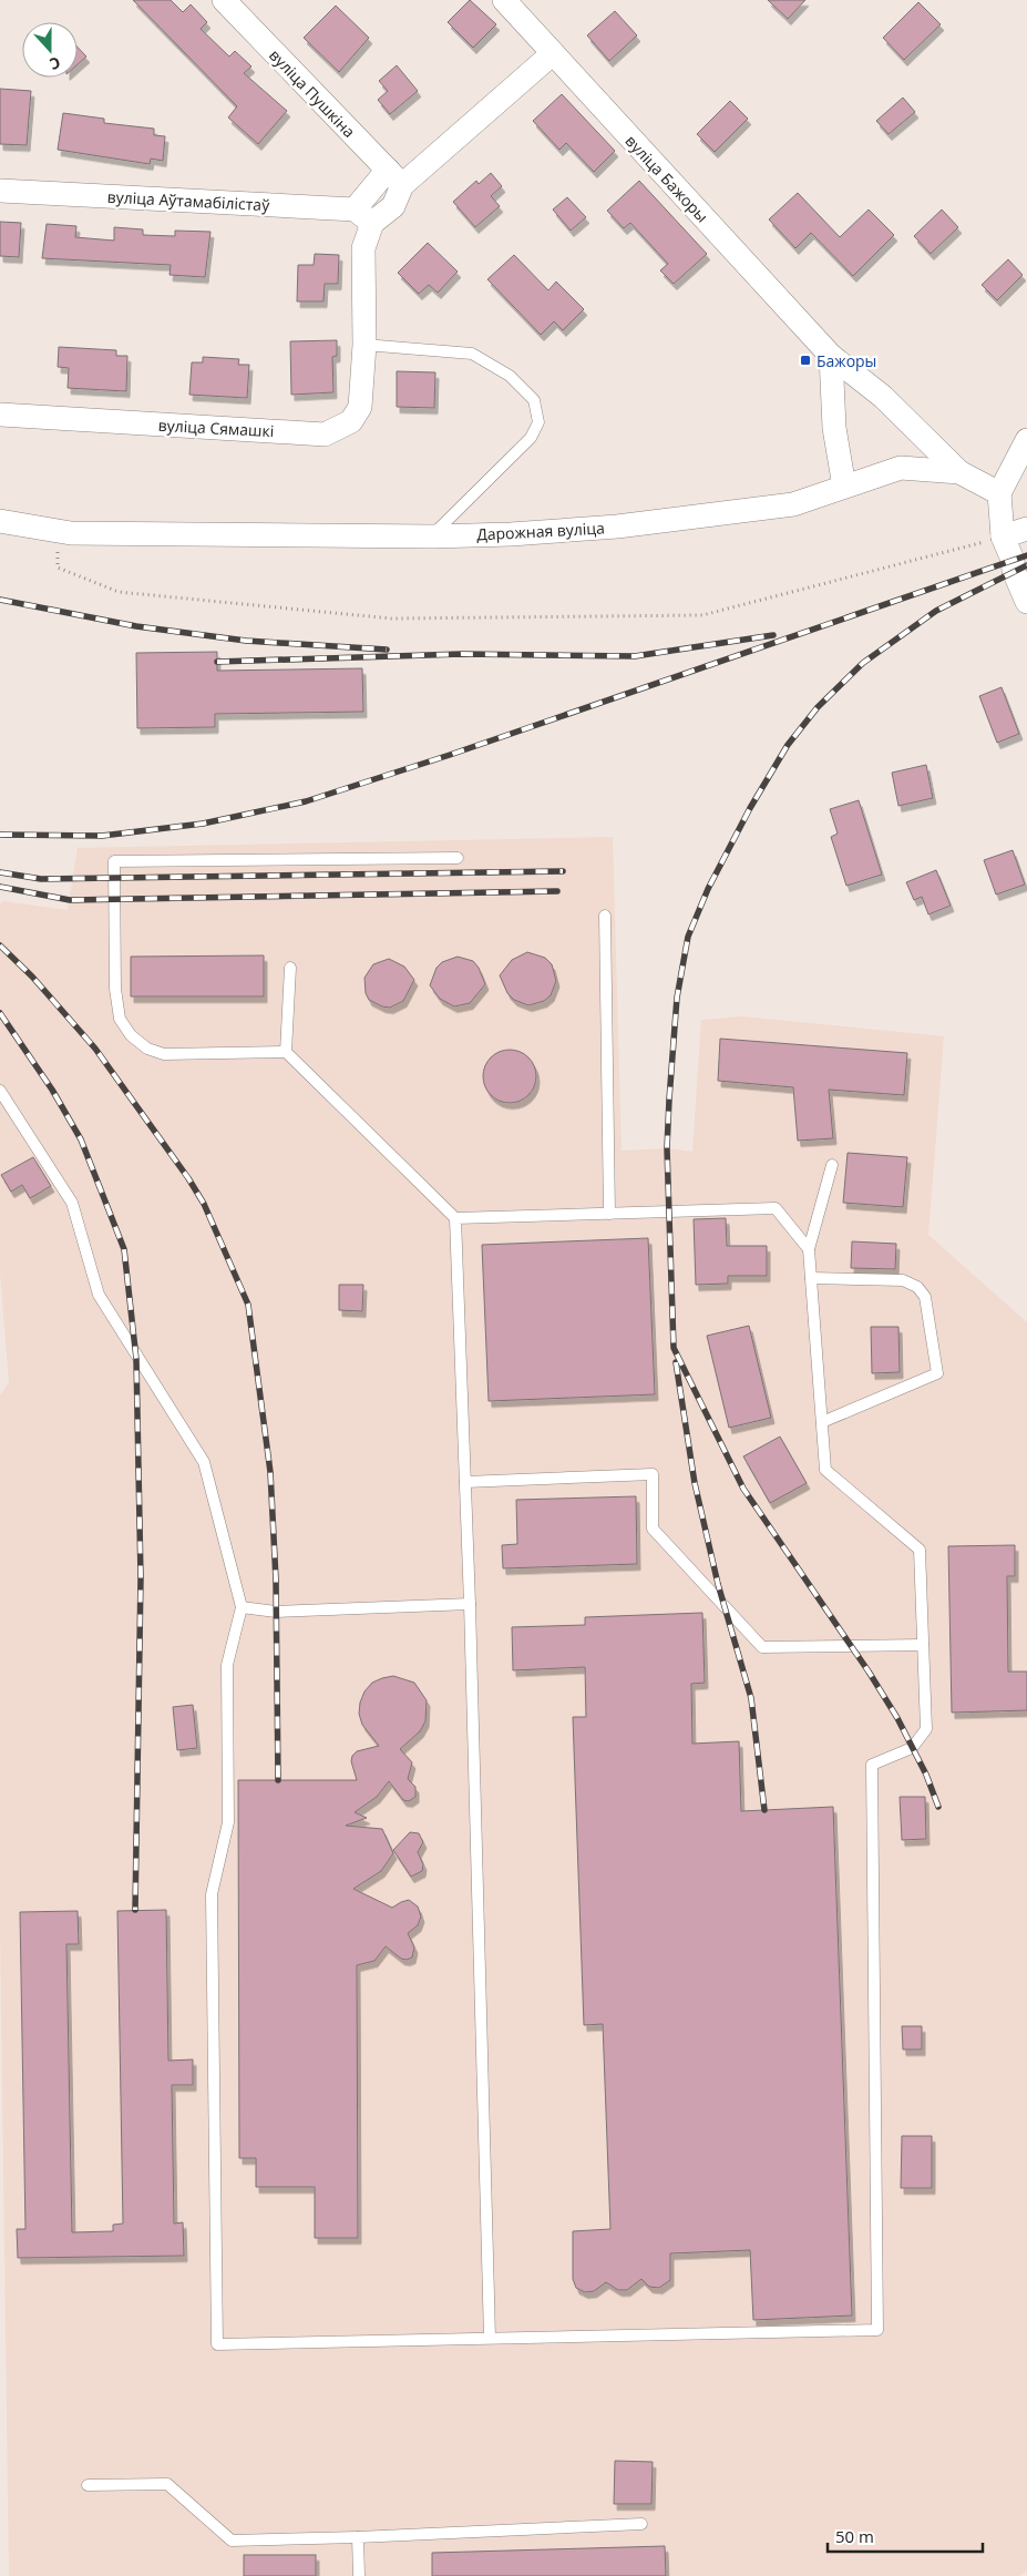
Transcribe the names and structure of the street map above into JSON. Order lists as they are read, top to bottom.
{
  "streets": {
    "street": [
      "вуліца Пушкіна",
      "вуліца Бажоры",
      "вуліца Аўтамабілістаў",
      "вуліца Сямашкі",
      "Дарожная вуліца"
    ]
  },
  "crossings": [
    ["вуліца Бажоры", "Дарожная вуліца"],
    ["вуліца Аўтамабілістаў", "вуліца Сямашкі"]
  ],
  "places": {
    "transit": ["Бажоры"]
  },
  "scale_bar": "50 m",
  "north": "bottom"
}
